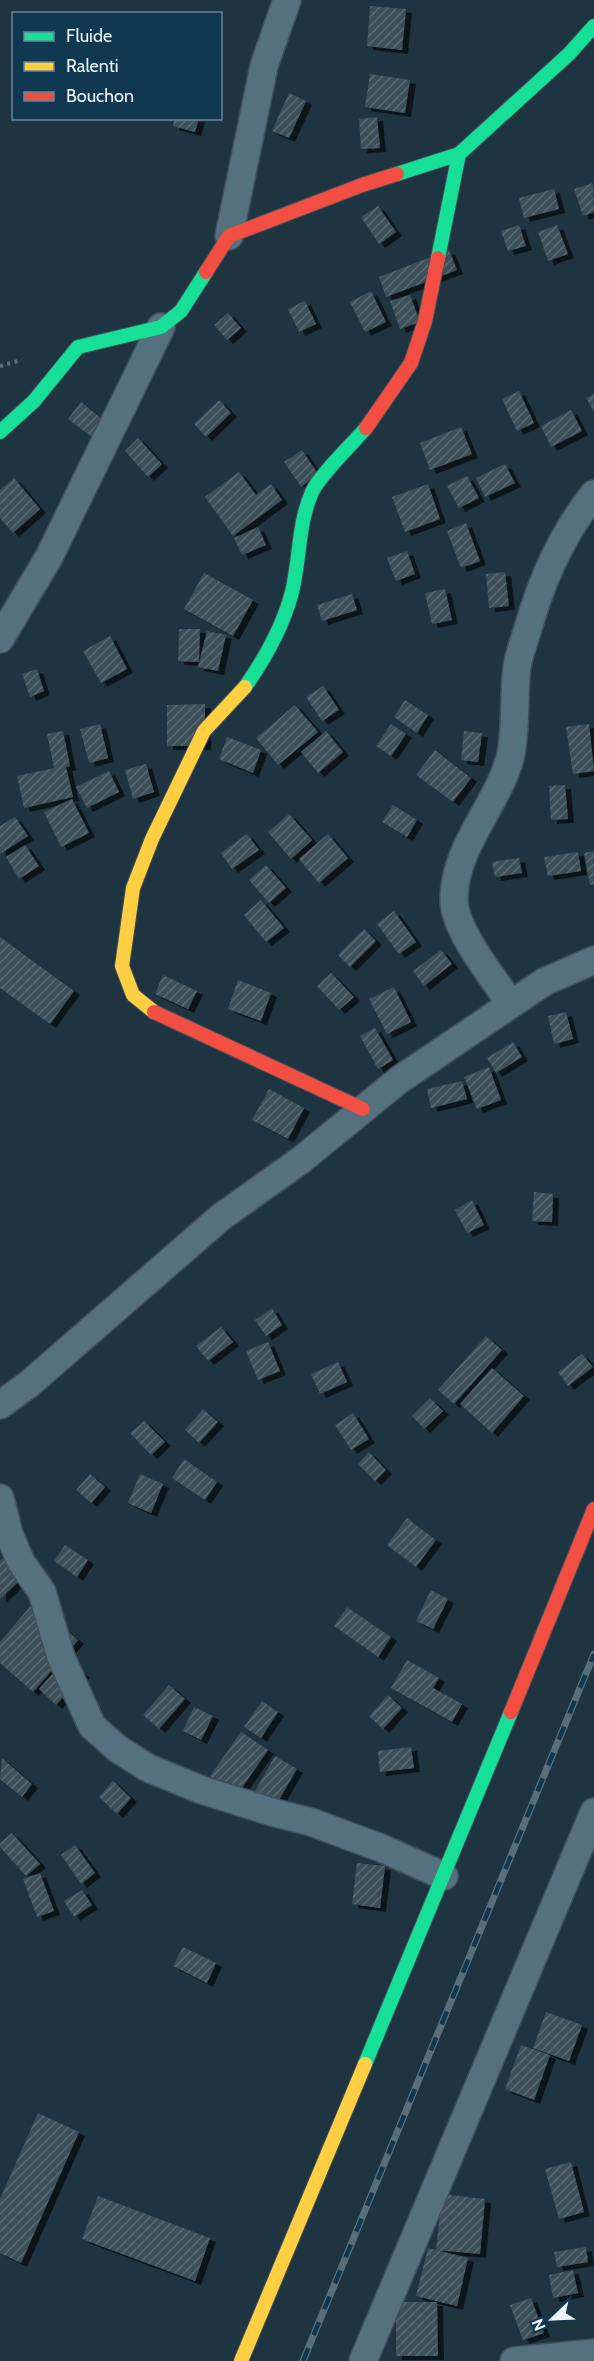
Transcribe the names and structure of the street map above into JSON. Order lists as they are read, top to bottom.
{
  "legend": ["Fluide", "Ralenti", "Bouchon"],
  "north": "bottom left"
}
